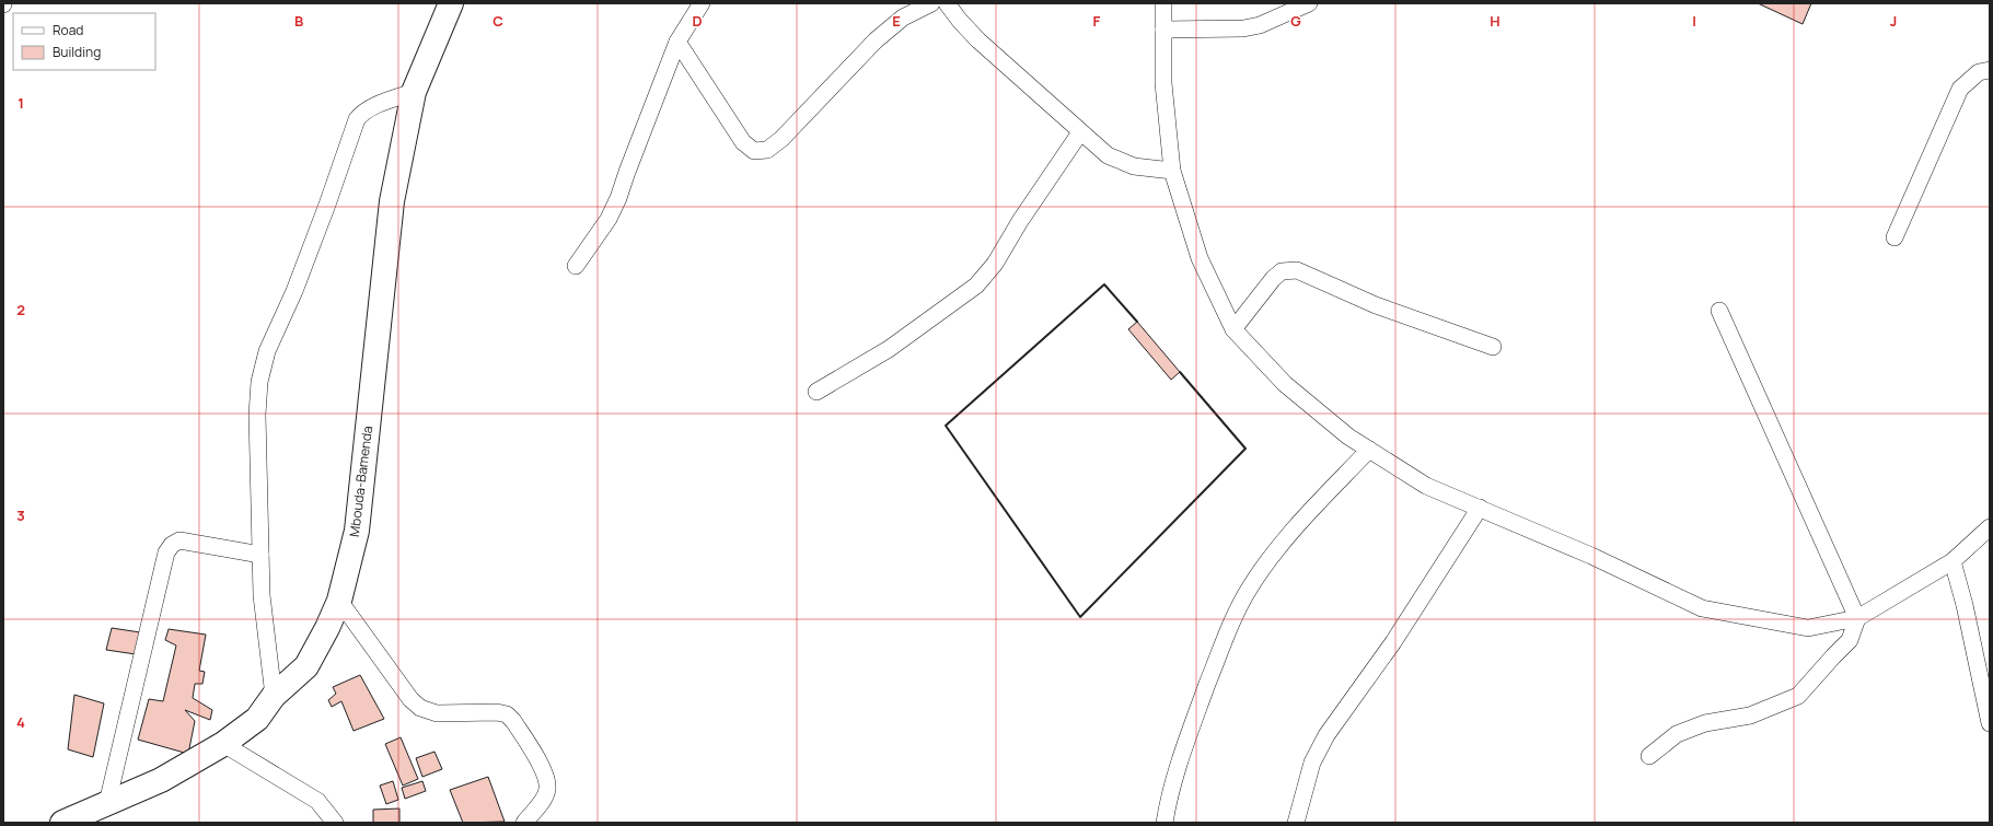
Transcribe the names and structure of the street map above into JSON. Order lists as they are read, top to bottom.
{
  "streets": {
    "highway": ["Mbouda-Bamenda"]
  },
  "legend": ["Road", "Building"],
  "grid": {
    "columns": [
      "B",
      "C",
      "D",
      "E",
      "F",
      "G",
      "H",
      "I",
      "J"
    ],
    "rows": [
      "1",
      "2",
      "3",
      "4"
    ]
  }
}
